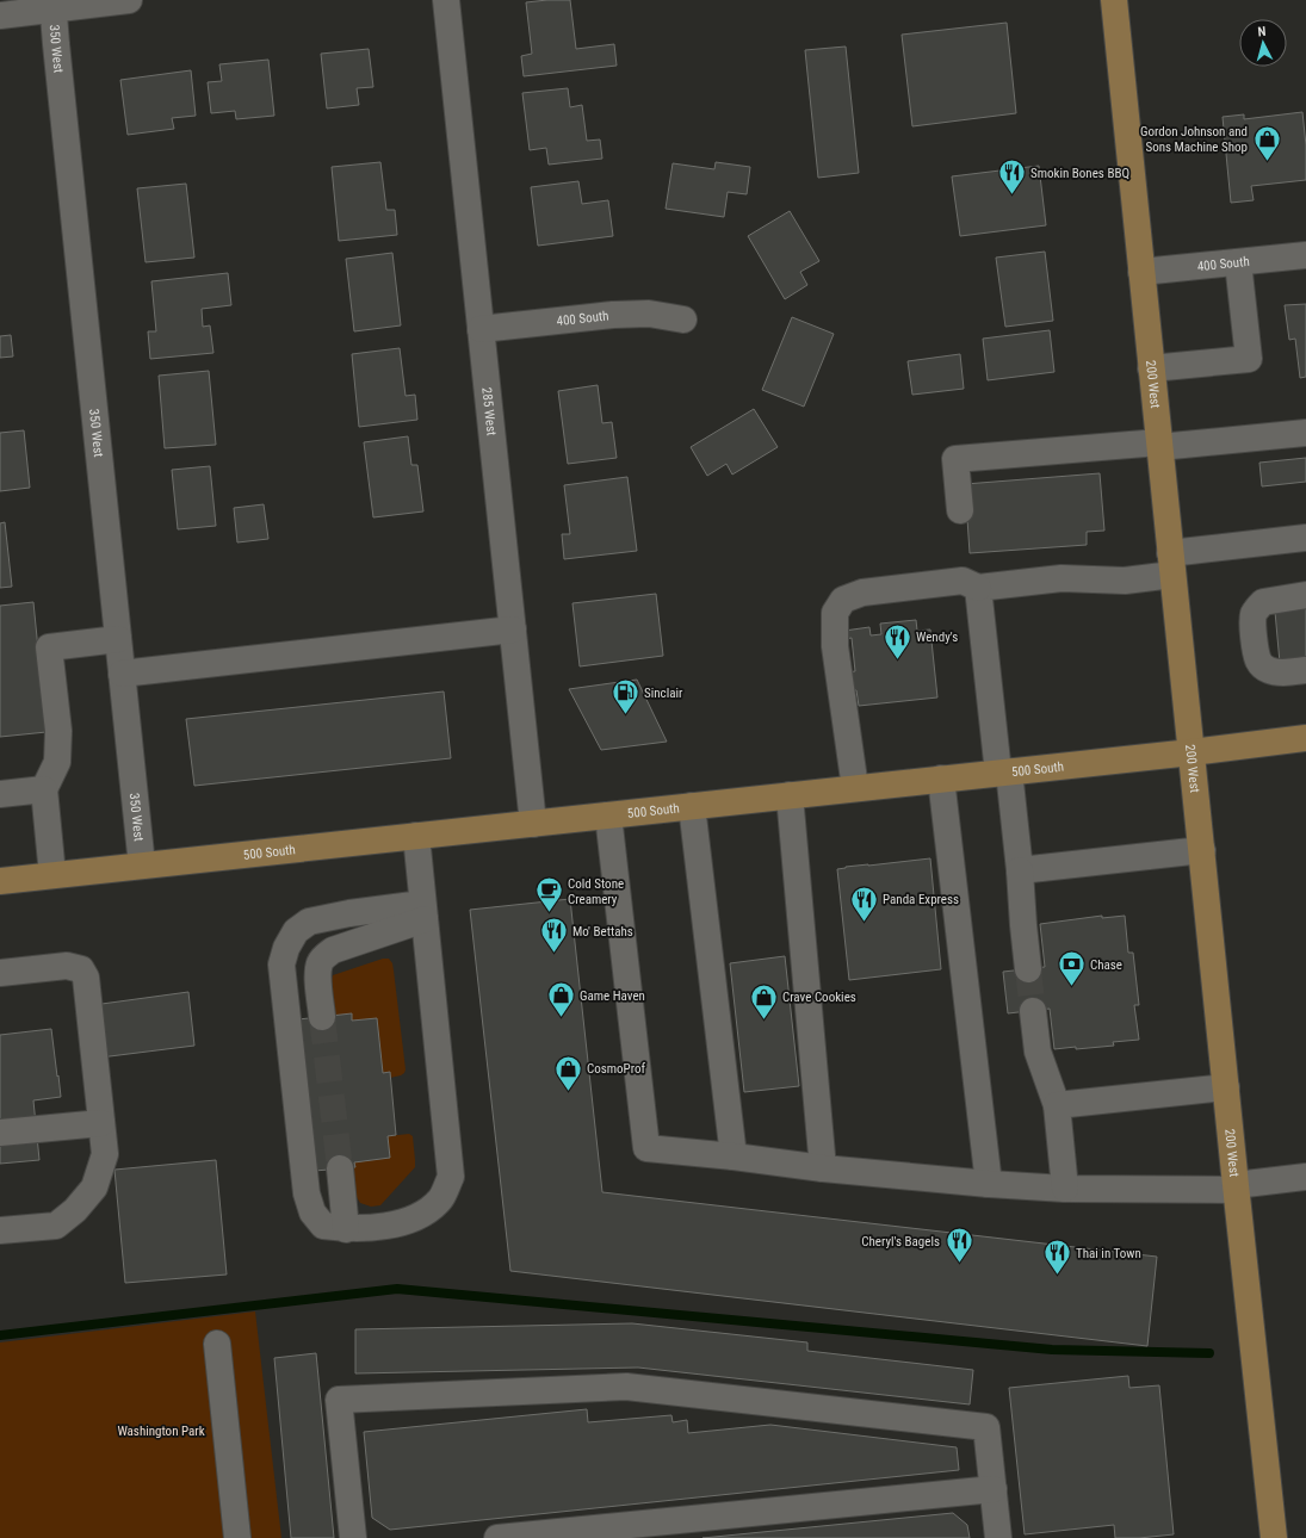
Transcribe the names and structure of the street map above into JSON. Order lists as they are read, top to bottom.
{
  "streets": {
    "main road": ["200 West", "500 South"],
    "street": ["350 West", "400 South", "285 West"]
  },
  "crossings": [
    ["350 West", "500 South"],
    ["400 South", "200 West"],
    ["400 South", "285 West"],
    ["200 West", "500 South"],
    ["285 West", "500 South"]
  ],
  "parks": ["Washington Park"],
  "places": {
    "shop": [
      "Gordon Johnson and Sons Machine Shop",
      "Game Haven",
      "Crave Cookies",
      "CosmoProf"
    ],
    "restaurant": [
      "Smokin Bones BBQ",
      "Wendy's",
      "Panda Express",
      "Mo' Bettahs",
      "Cheryl's Bagels",
      "Thai in Town"
    ],
    "fuel station": ["Sinclair"],
    "cafe": ["Cold Stone Creamery"],
    "bank": ["Chase"]
  },
  "north": "top"
}
